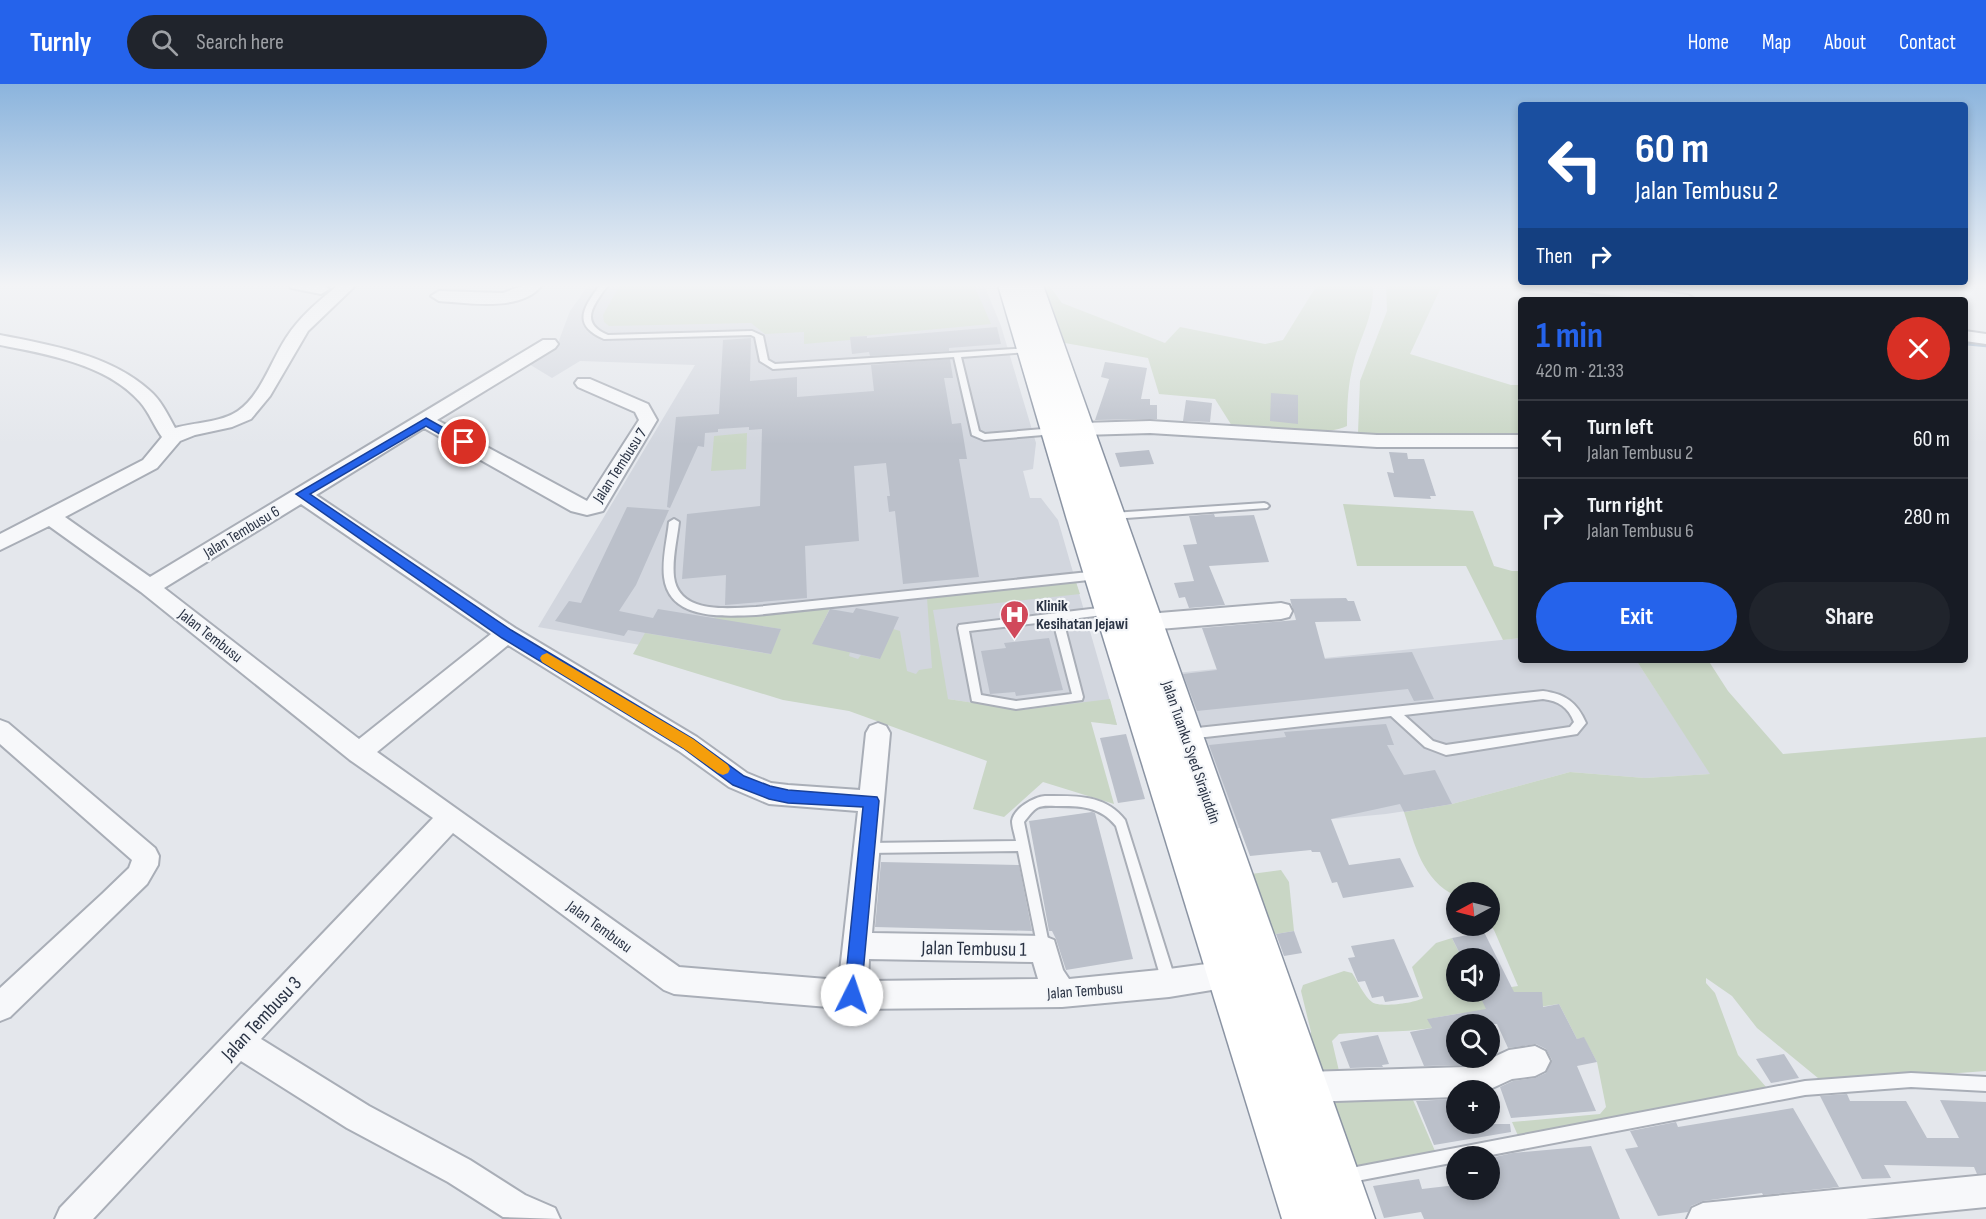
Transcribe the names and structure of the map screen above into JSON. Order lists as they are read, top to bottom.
{
  "streets": {
    "highway": ["Jalan Tuanku Syed Sirajuddin"],
    "street": [
      "Jalan Tembusu 7",
      "Jalan Tembusu 6",
      "Jalan Tembusu",
      "Jalan Tembusu 1",
      "Jalan Tembusu 3"
    ]
  },
  "crossings": [
    ["Jalan Tembusu 7", "Jalan Tembusu 6"],
    ["Jalan Tembusu 6", "Jalan Tembusu"],
    ["Jalan Tembusu", "Jalan Tuanku Syed Sirajuddin"],
    ["Jalan Tembusu", "Jalan Tembusu 1"],
    ["Jalan Tembusu", "Jalan Tembusu 3"]
  ],
  "places": {
    "hospital": ["Klinik Kesihatan Jejawi"]
  },
  "north": "left",
  "page": {
    "header": "Turnly",
    "search": "Search here",
    "nav": [
      "Home",
      "Map",
      "About",
      "Contact"
    ],
    "turn": ["60 m", "Jalan Tembusu 2"],
    "then": "Then",
    "heading": ["1 min", "420 m · 21:33"],
    "list": [
      {
        "name": "Turn left",
        "note": "Jalan Tembusu 2",
        "value": "60 m"
      },
      {
        "name": "Turn right",
        "note": "Jalan Tembusu 6",
        "value": "280 m"
      }
    ],
    "buttons": ["Exit", "Share"],
    "map_buttons": ["+", "−"]
  }
}
